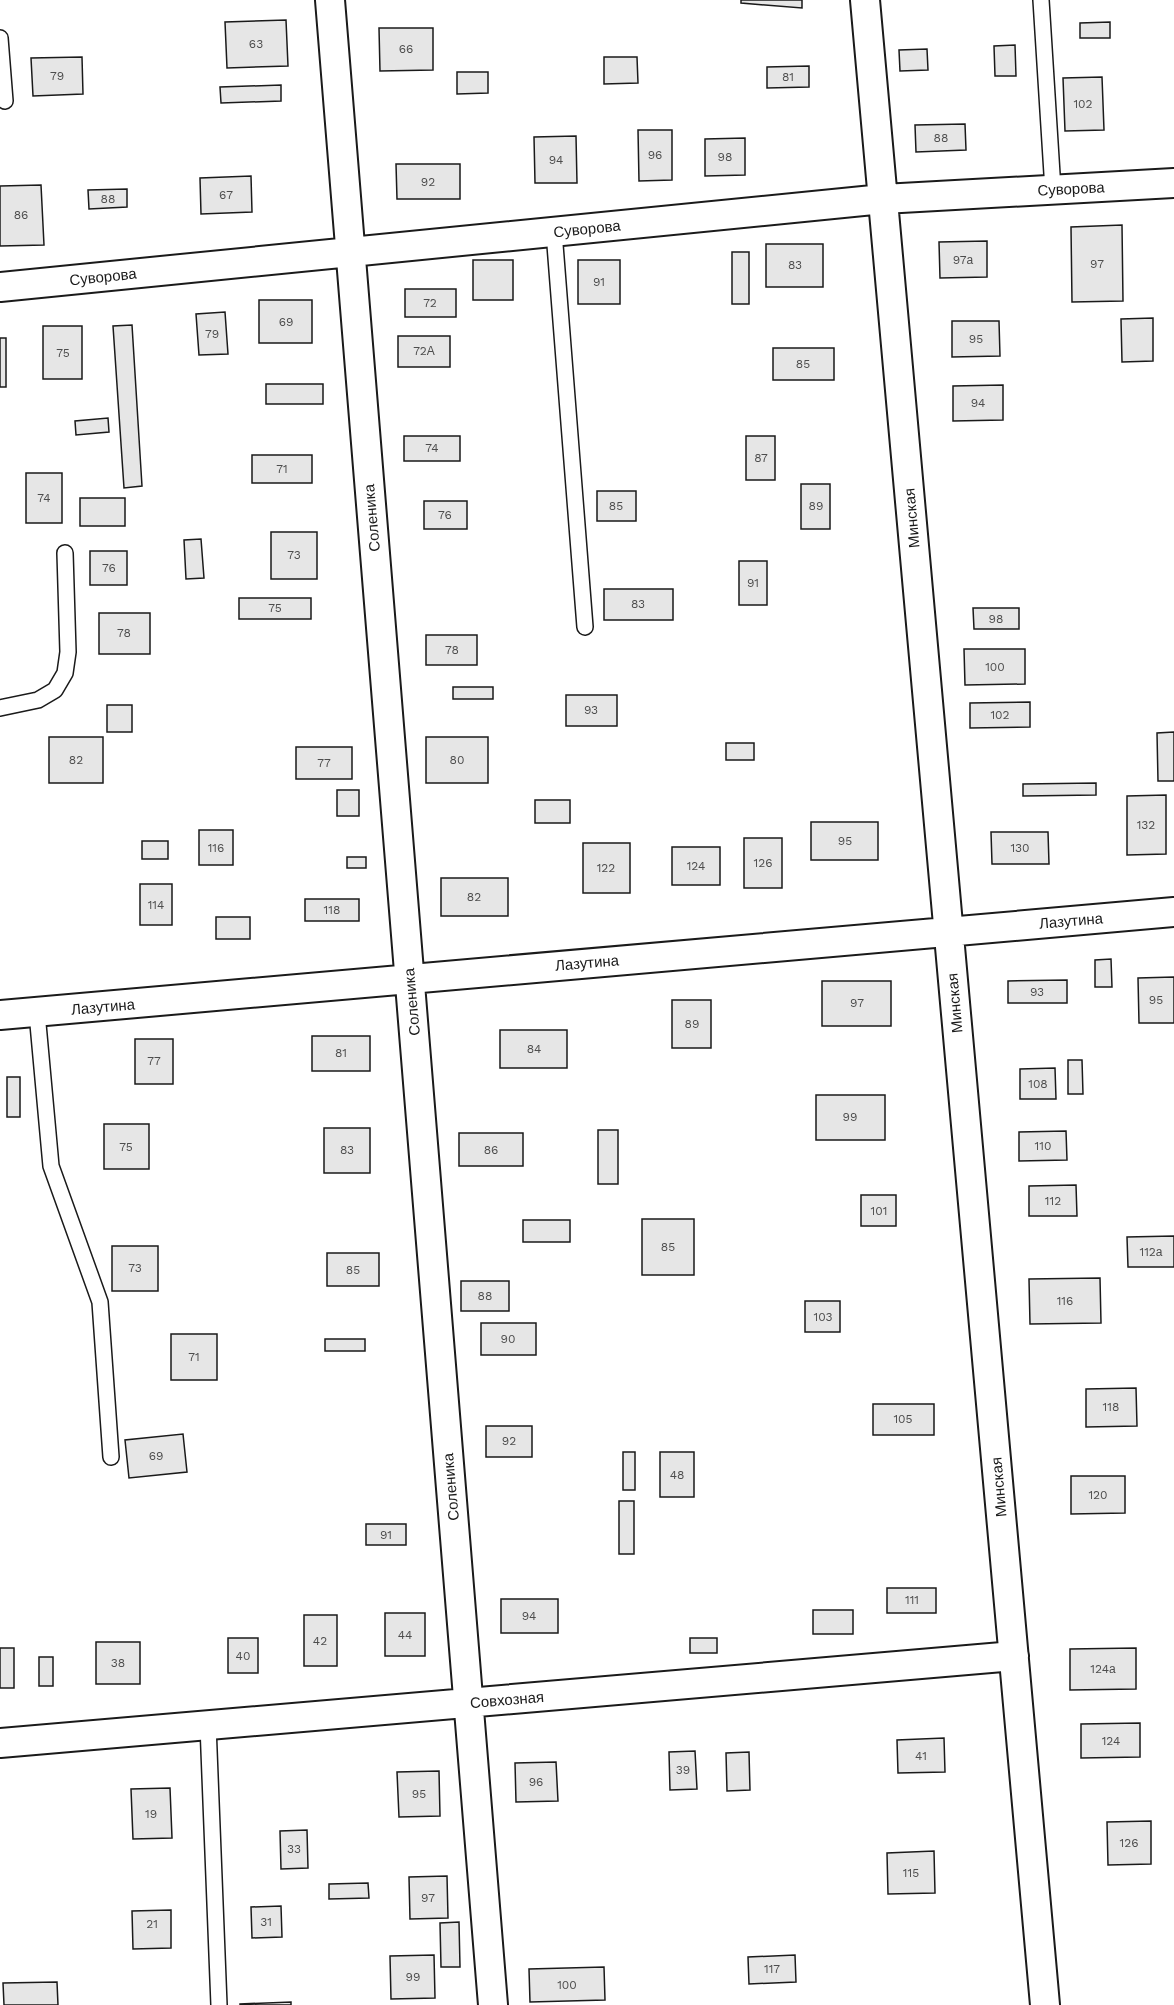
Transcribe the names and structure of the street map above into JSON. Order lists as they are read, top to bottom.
{
  "streets": {
    "street": [
      "Суворова",
      "Соленика",
      "Минская",
      "Лазутина",
      "Совхозная"
    ]
  },
  "crossings": [
    ["Суворова", "Соленика"],
    ["Суворова", "Минская"],
    ["Соленика", "Лазутина"],
    ["Соленика", "Совхозная"],
    ["Минская", "Лазутина"],
    ["Минская", "Совхозная"]
  ],
  "house_numbers": [
    "63",
    "66",
    "79",
    "81",
    "102",
    "88",
    "96",
    "98",
    "94",
    "92",
    "67",
    "88",
    "86",
    "97а",
    "97",
    "83",
    "91",
    "72",
    "69",
    "79",
    "95",
    "72А",
    "75",
    "85",
    "94",
    "74",
    "87",
    "71",
    "74",
    "85",
    "89",
    "76",
    "73",
    "76",
    "91",
    "83",
    "75",
    "98",
    "78",
    "78",
    "100",
    "93",
    "102",
    "82",
    "80",
    "77",
    "132",
    "95",
    "116",
    "130",
    "126",
    "124",
    "122",
    "82",
    "114",
    "118",
    "93",
    "95",
    "97",
    "89",
    "84",
    "81",
    "77",
    "108",
    "99",
    "110",
    "75",
    "83",
    "86",
    "112",
    "101",
    "85",
    "112а",
    "73",
    "85",
    "88",
    "116",
    "103",
    "90",
    "71",
    "118",
    "105",
    "92",
    "69",
    "48",
    "120",
    "91",
    "111",
    "94",
    "44",
    "42",
    "40",
    "38",
    "124а",
    "124",
    "41",
    "39",
    "96",
    "95",
    "19",
    "126",
    "33",
    "115",
    "97",
    "31",
    "21",
    "117",
    "99",
    "100"
  ]
}
